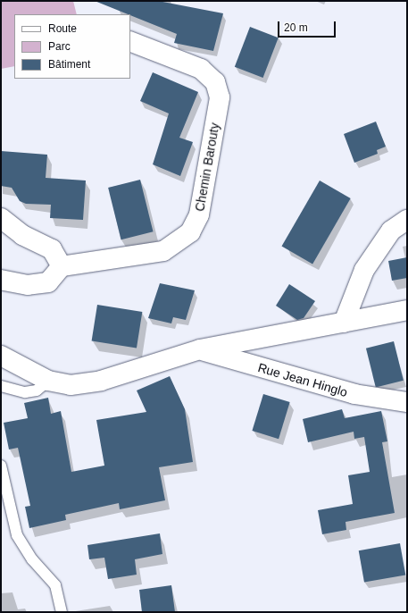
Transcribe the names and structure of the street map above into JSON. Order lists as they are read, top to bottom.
{
  "streets": {
    "street": ["Chemin Barouty", "Rue Jean Hinglo"]
  },
  "legend": ["Route", "Parc", "Bâtiment"],
  "scale_bar": "20 m"
}
